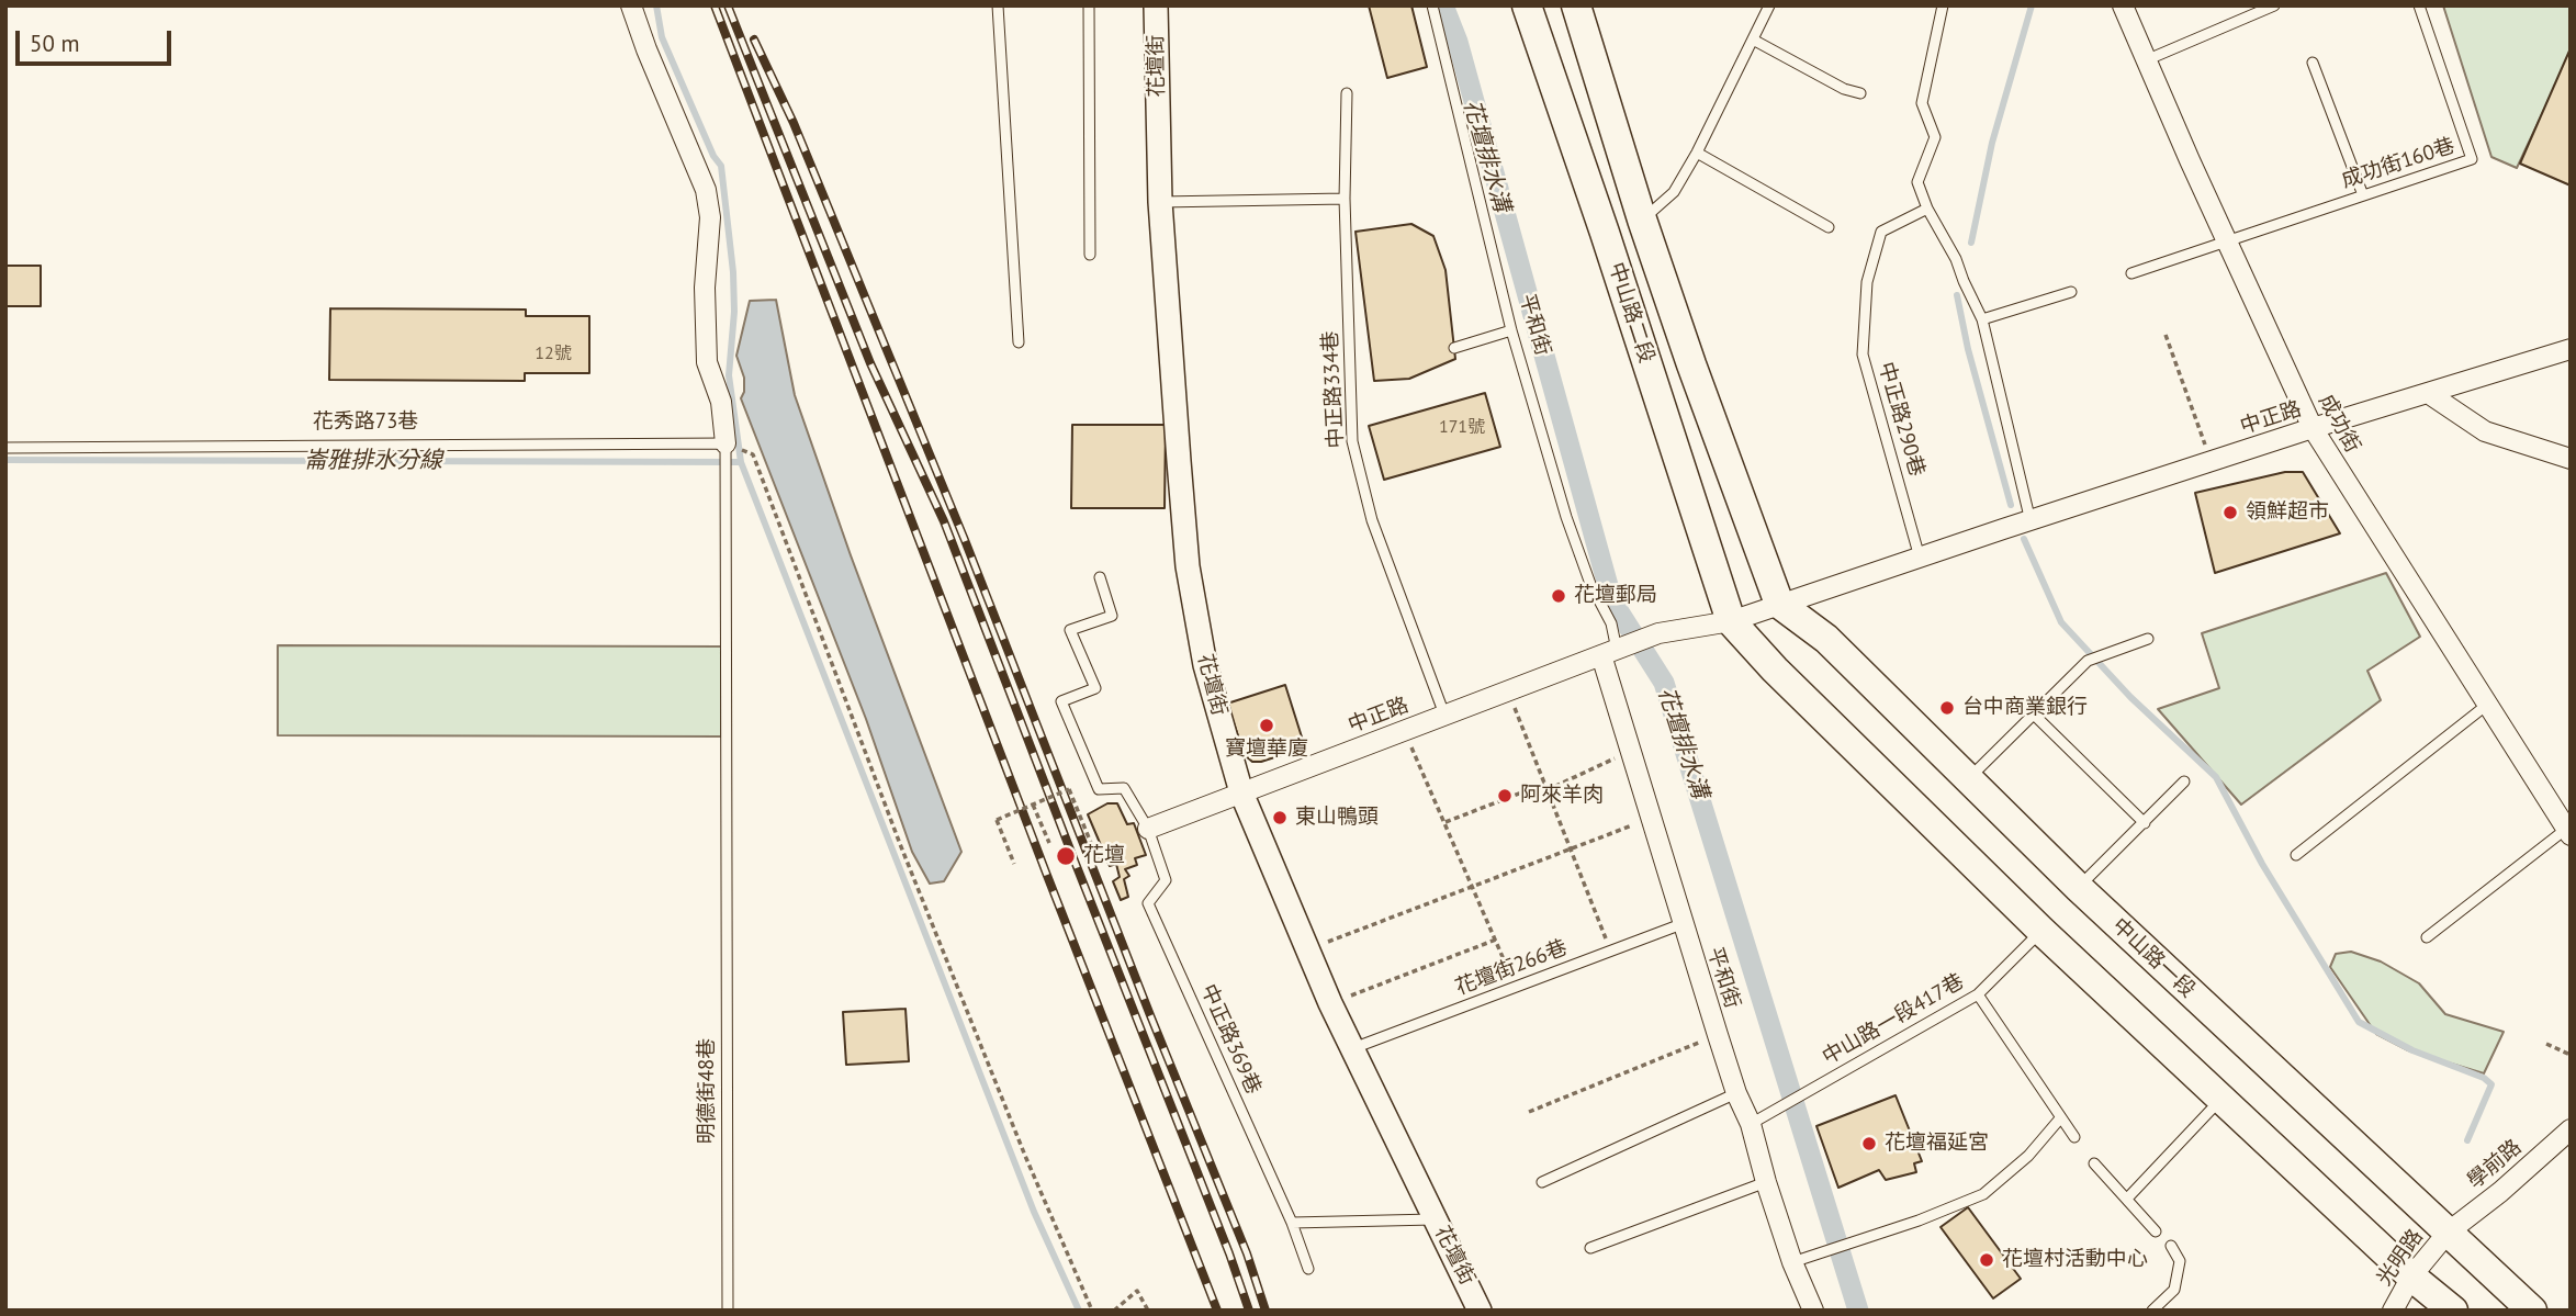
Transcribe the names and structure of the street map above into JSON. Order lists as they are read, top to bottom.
{
  "streets": {
    "main road": ["中山路二段", "中山路一段"],
    "street": [
      "花壇街",
      "平和街",
      "中正路",
      "成功街",
      "學前路",
      "光明路"
    ],
    "lane": [
      "成功街160巷",
      "中正路334巷",
      "中正路290巷",
      "花秀路73巷",
      "花壇街266巷",
      "中山路一段417巷",
      "中正路369巷",
      "明德街48巷"
    ]
  },
  "crossings": [
    ["花壇街", "中正路"],
    ["花壇街", "花壇街266巷"],
    ["成功街160巷", "成功街"],
    ["中山路二段", "中正路"],
    ["中山路二段", "中山路一段"],
    ["平和街", "中正路"],
    ["平和街", "花壇街266巷"],
    ["平和街", "中山路一段417巷"],
    ["中正路334巷", "中正路"],
    ["中正路", "中正路290巷"],
    ["中正路", "成功街"],
    ["中正路", "中正路369巷"],
    ["花秀路73巷", "明德街48巷"],
    ["中山路一段", "學前路"],
    ["中山路一段", "光明路"],
    ["學前路", "光明路"]
  ],
  "water": ["花壇排水溝", "崙雅排水分線"],
  "places": [
    "領鮮超市",
    "花壇郵局",
    "台中商業銀行",
    "寶壇華廈",
    "阿來羊肉",
    "東山鴨頭",
    "花壇",
    "花壇福延宮",
    "花壇村活動中心"
  ],
  "house_numbers": ["12號", "171號"],
  "scale_bar": "50 m"
}
